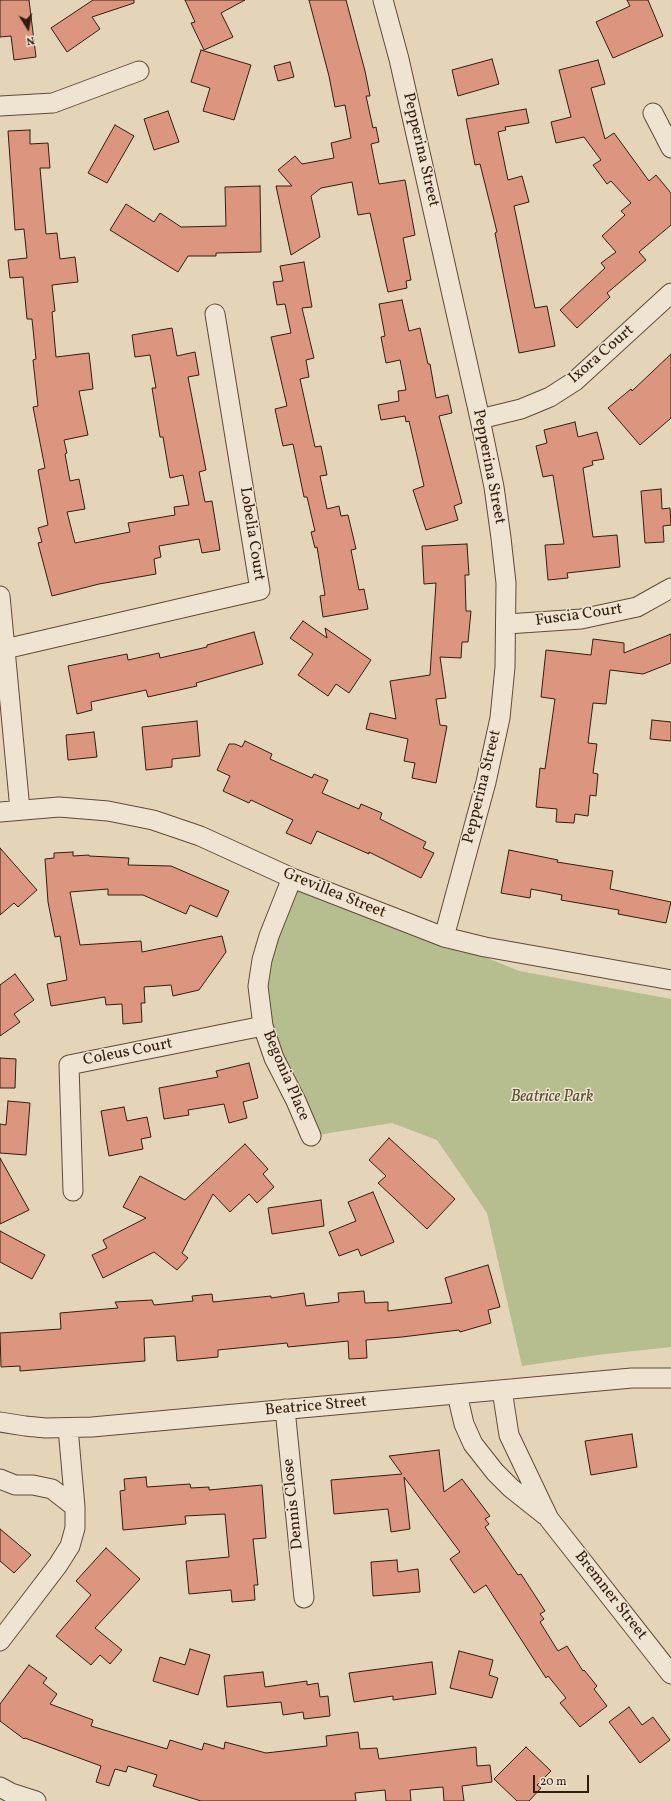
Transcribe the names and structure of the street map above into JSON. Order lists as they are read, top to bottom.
{
  "streets": {
    "street": [
      "Pepperina Street",
      "Ixora Court",
      "Lobelia Court",
      "Fuscia Court",
      "Grevillea Street",
      "Coleus Court",
      "Begonia Place",
      "Beatrice Street",
      "Dennis Close",
      "Bremner Street"
    ]
  },
  "crossings": [
    ["Pepperina Street", "Ixora Court"],
    ["Pepperina Street", "Fuscia Court"],
    ["Pepperina Street", "Grevillea Street"],
    ["Grevillea Street", "Begonia Place"],
    ["Coleus Court", "Begonia Place"],
    ["Beatrice Street", "Dennis Close"],
    ["Beatrice Street", "Bremner Street"]
  ],
  "parks": ["Beatrice Park"],
  "scale_bar": "20 m",
  "north": "bottom"
}
